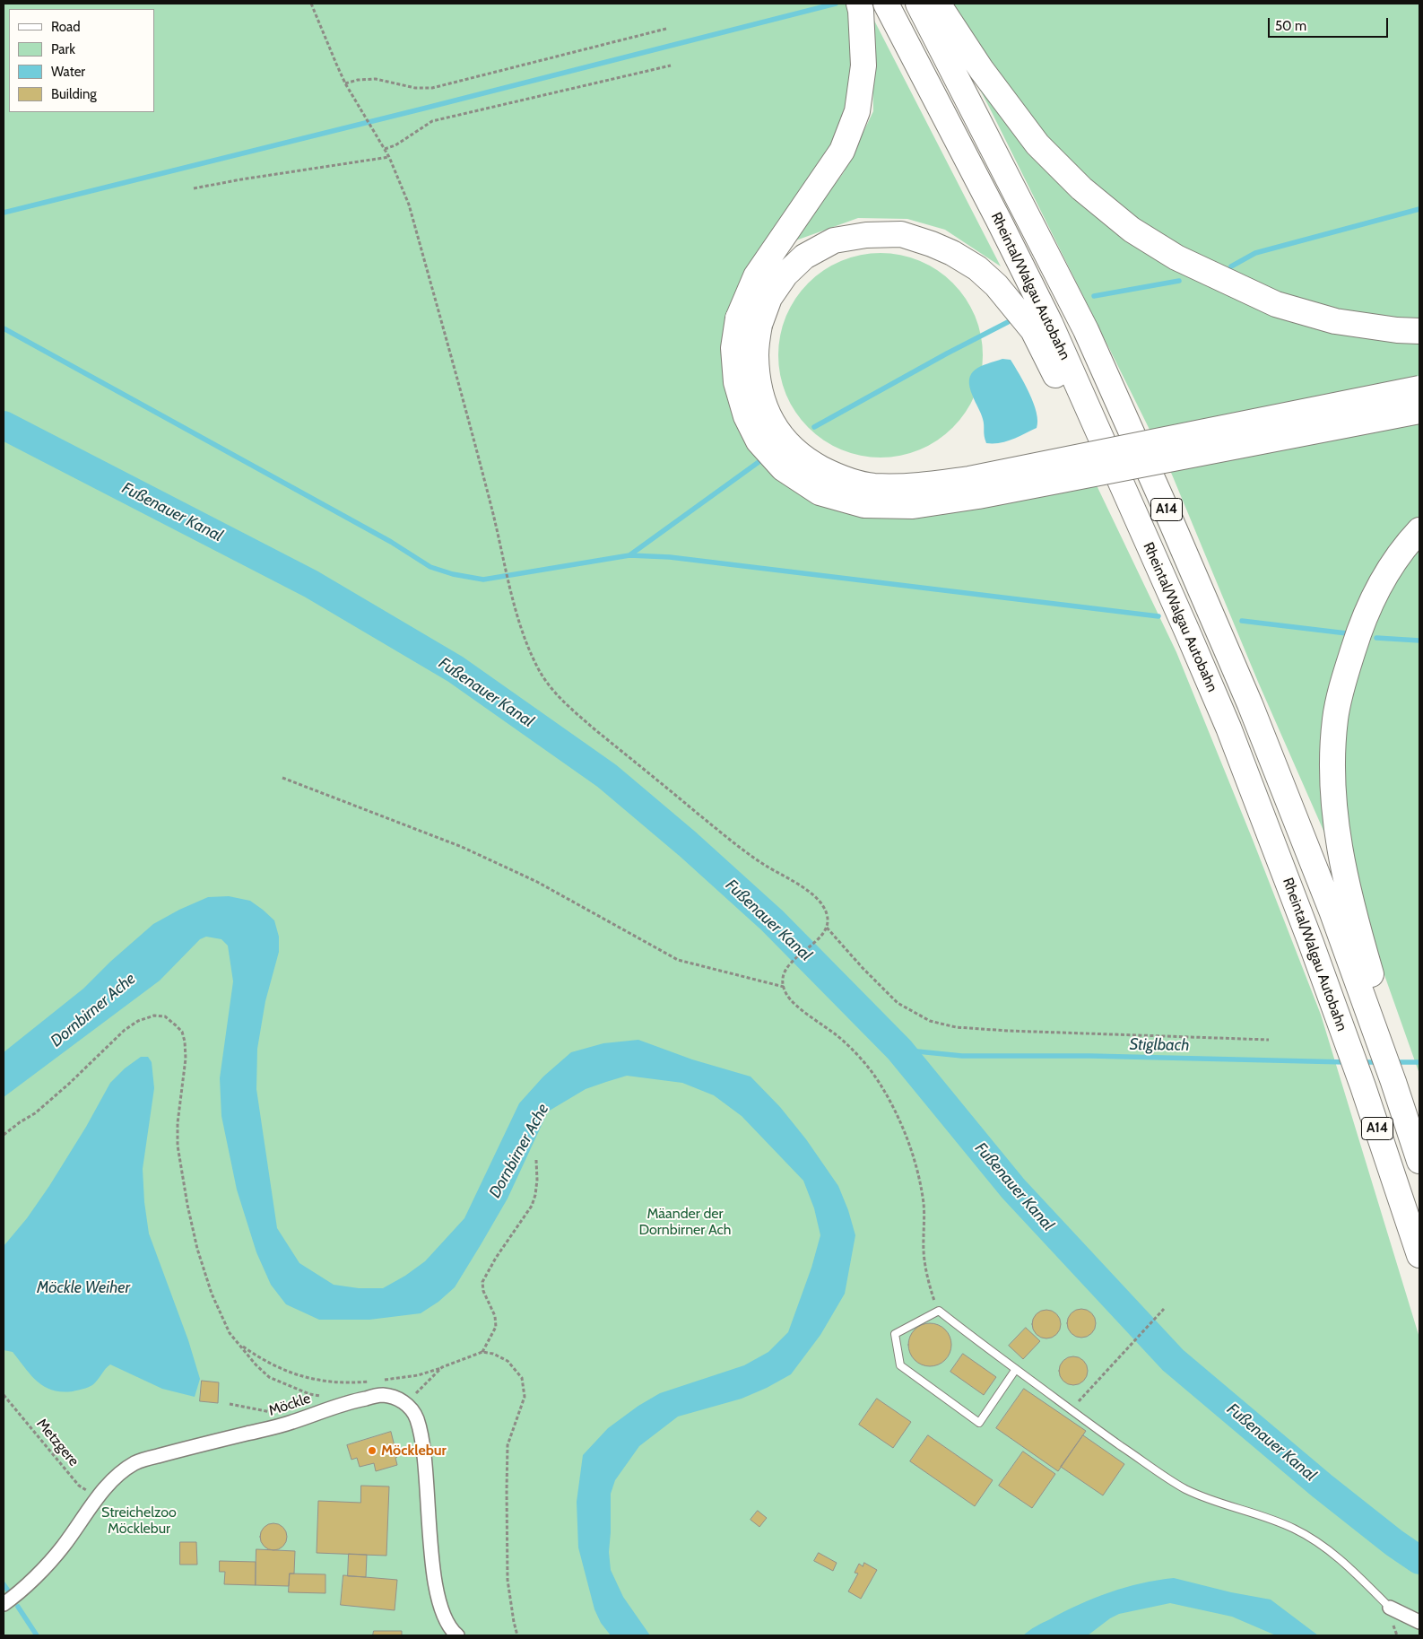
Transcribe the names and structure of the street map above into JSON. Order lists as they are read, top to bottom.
{
  "streets": {
    "highway": ["Rheintal/Walgau Autobahn", "A14"],
    "street": ["Möckle"],
    "path": ["Metzgere"]
  },
  "crossings": [
    ["Möckle", "Metzgere"]
  ],
  "water": [
    "Fußenauer Kanal",
    "Dornbirner Ache",
    "Stiglbach",
    "Möckle Weiher"
  ],
  "parks": ["Mäander der Dornbirner Ach", "Streichelzoo Möcklebur"],
  "places": ["Möcklebur"],
  "legend": [
    "Road",
    "Park",
    "Water",
    "Building"
  ],
  "scale_bar": "50 m"
}
